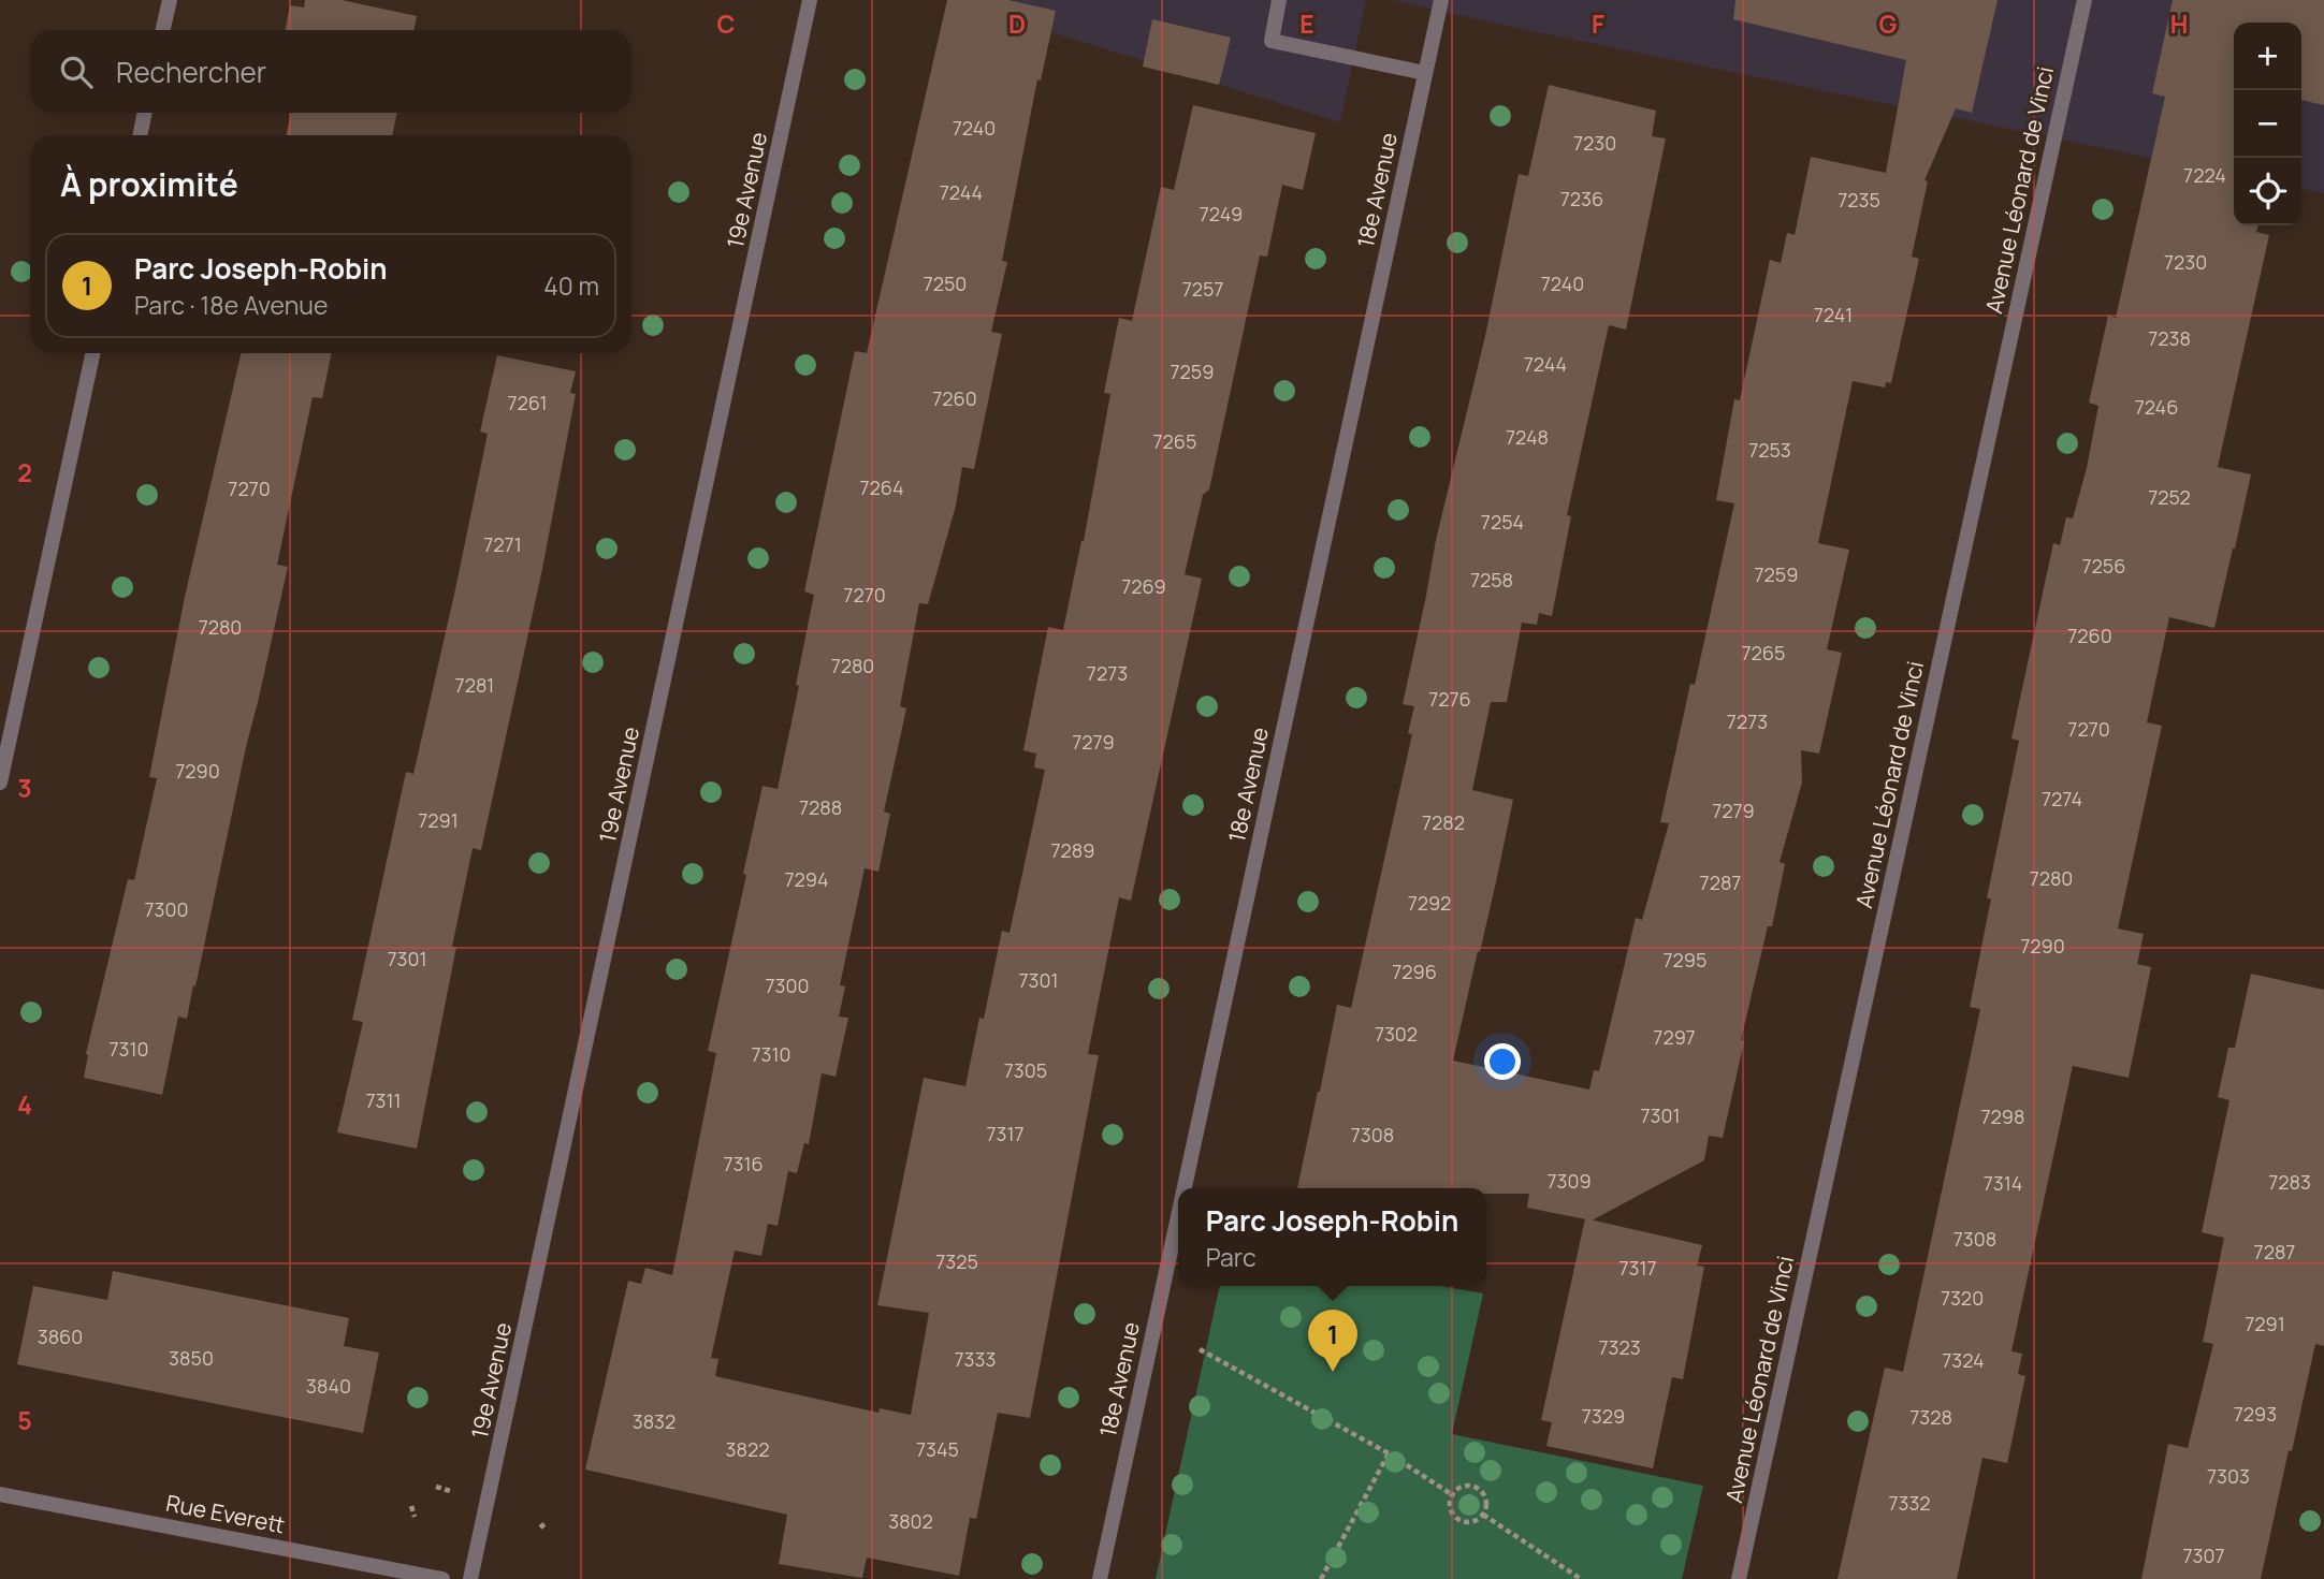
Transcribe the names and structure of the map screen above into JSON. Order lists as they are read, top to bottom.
{
  "streets": {
    "street": [
      "19e Avenue",
      "18e Avenue",
      "Avenue Léonard de Vinci",
      "Rue Everett"
    ]
  },
  "house_numbers": [
    "7240",
    "7230",
    "7224",
    "7244",
    "7236",
    "7235",
    "7249",
    "7230",
    "7250",
    "7240",
    "7257",
    "7241",
    "7238",
    "7244",
    "7259",
    "7260",
    "7261",
    "7246",
    "7248",
    "7265",
    "7253",
    "7264",
    "7270",
    "7252",
    "7254",
    "7271",
    "7256",
    "7259",
    "7258",
    "7269",
    "7270",
    "7280",
    "7260",
    "7265",
    "7280",
    "7273",
    "7281",
    "7276",
    "7273",
    "7270",
    "7279",
    "7290",
    "7274",
    "7288",
    "7279",
    "7291",
    "7282",
    "7289",
    "7280",
    "7294",
    "7287",
    "7292",
    "7300",
    "7290",
    "7301",
    "7295",
    "7296",
    "7301",
    "7300",
    "7302",
    "7297",
    "7310",
    "7310",
    "7305",
    "7311",
    "7301",
    "7298",
    "7317",
    "7308",
    "7316",
    "7309",
    "7283",
    "7314",
    "7308",
    "7287",
    "7325",
    "7317",
    "7320",
    "7291",
    "3860",
    "7323",
    "3850",
    "7333",
    "7324",
    "3840",
    "7293",
    "7329",
    "7328",
    "3832",
    "3822",
    "7345",
    "7303",
    "7332",
    "3802",
    "7307"
  ],
  "page": {
    "map_buttons": ["+", "−"],
    "search": "Rechercher",
    "heading": "À proximité",
    "list": [
      {
        "mark": "1",
        "name": "Parc Joseph-Robin",
        "note": "Parc · 18e Avenue",
        "value": "40 m"
      }
    ],
    "popup": ["Parc Joseph-Robin", "Parc"],
    "pins": "1"
  },
  "grid": {
    "columns": [
      "C",
      "D",
      "E",
      "F",
      "G",
      "H"
    ],
    "rows": [
      "2",
      "3",
      "4",
      "5"
    ]
  }
}
